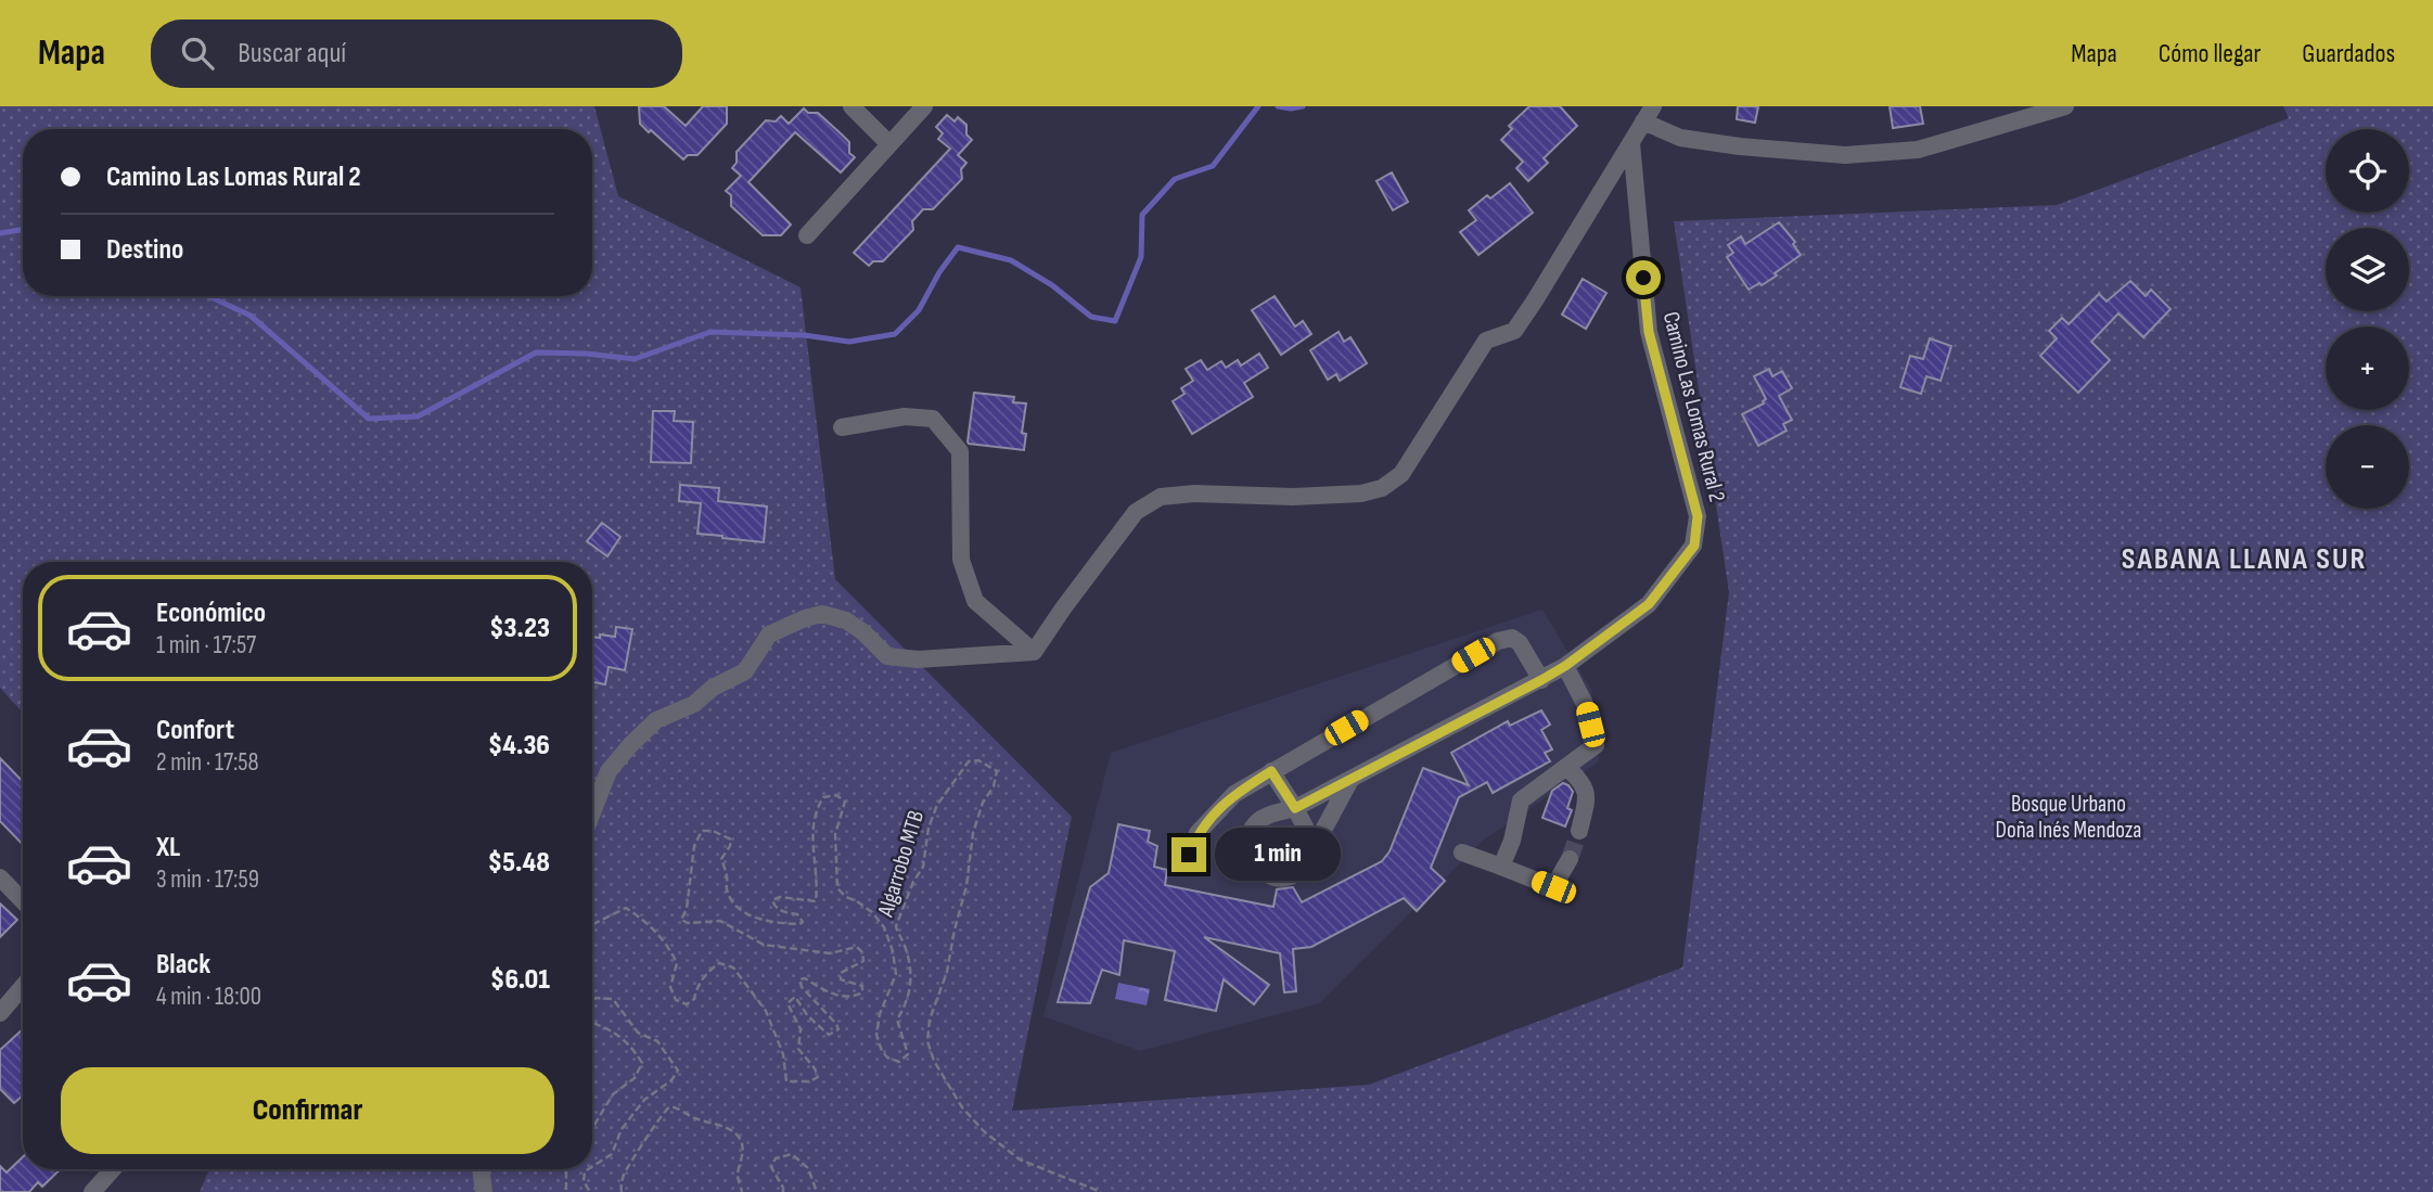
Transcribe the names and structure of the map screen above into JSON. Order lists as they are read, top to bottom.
{
  "streets": {
    "street": ["Camino Las Lomas Rural 2"],
    "path": ["Algarrobo MTB"]
  },
  "districts": ["SABANA LLANA SUR"],
  "parks": ["Bosque Urbano Doña Inés Mendoza"],
  "page": {
    "header": "Mapa",
    "search": "Buscar aquí",
    "nav": ["Mapa", "Cómo llegar", "Guardados"],
    "map_buttons": ["+", "−"],
    "banner": ["Camino Las Lomas Rural 2", "Destino"],
    "list": [
      {
        "name": "Económico",
        "note": "1 min · 17:57",
        "value": "$3.23"
      },
      {
        "name": "Confort",
        "note": "2 min · 17:58",
        "value": "$4.36"
      },
      {
        "name": "XL",
        "note": "3 min · 17:59",
        "value": "$5.48"
      },
      {
        "name": "Black",
        "note": "4 min · 18:00",
        "value": "$6.01"
      }
    ],
    "bubble": "1 min",
    "buttons": "Confirmar"
  }
}
